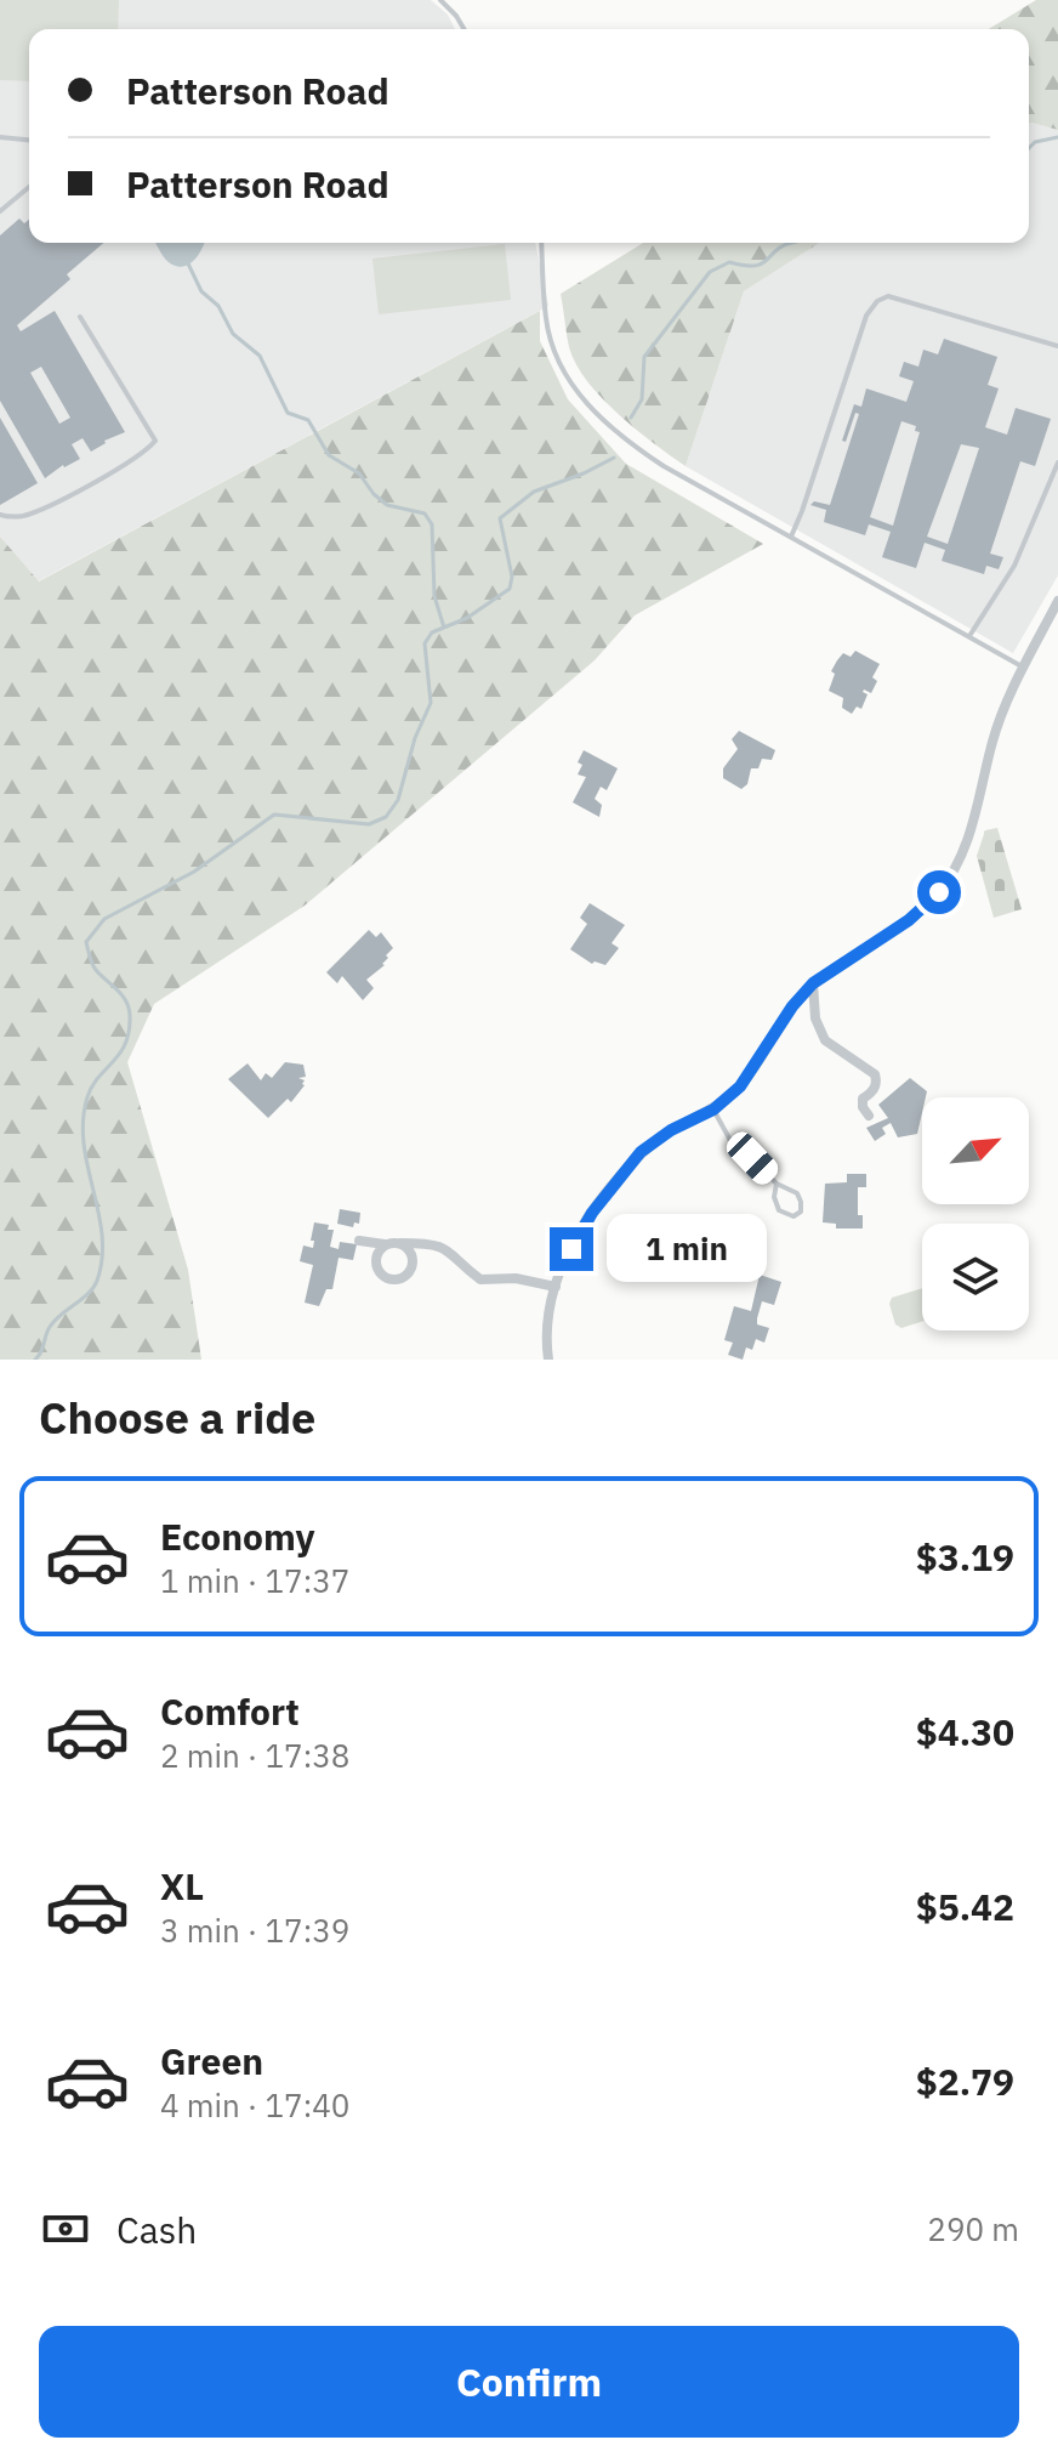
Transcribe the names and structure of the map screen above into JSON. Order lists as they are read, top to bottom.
{
  "north": "top right",
  "page": {
    "banner": ["Patterson Road", "Patterson Road"],
    "bubble": "1 min",
    "heading": "Choose a ride",
    "list": [
      {
        "name": "Economy",
        "note": "1 min · 17:37",
        "value": "$3.19"
      },
      {
        "name": "Comfort",
        "note": "2 min · 17:38",
        "value": "$4.30"
      },
      {
        "name": "XL",
        "note": "3 min · 17:39",
        "value": "$5.42"
      },
      {
        "name": "Green",
        "note": "4 min · 17:40",
        "value": "$2.79"
      }
    ],
    "pay": ["Cash", "290 m"],
    "buttons": "Confirm"
  }
}
